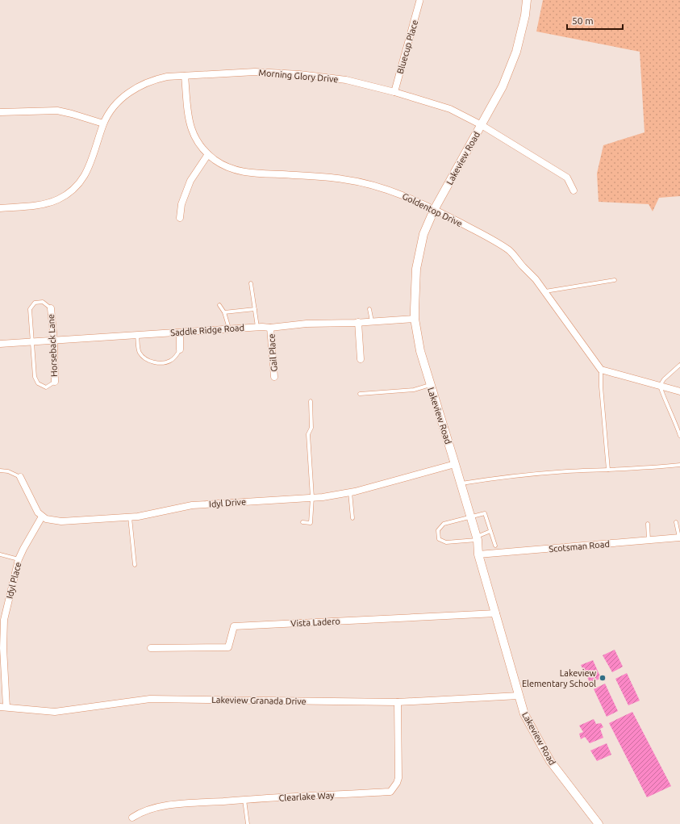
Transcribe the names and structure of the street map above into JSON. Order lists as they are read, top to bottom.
{
  "streets": {
    "street": [
      "Bluecup Place",
      "Morning Glory Drive",
      "Lakeview Road",
      "Goldentop Drive",
      "Saddle Ridge Road",
      "Horseback Lane",
      "Gail Place",
      "Idyl Drive",
      "Scotsman Road",
      "Idyl Place",
      "Vista Ladero",
      "Lakeview Granada Drive",
      "Clearlake Way"
    ]
  },
  "crossings": [
    ["Bluecup Place", "Morning Glory Drive"],
    ["Morning Glory Drive", "Lakeview Road"],
    ["Morning Glory Drive", "Goldentop Drive"],
    ["Lakeview Road", "Goldentop Drive"],
    ["Lakeview Road", "Saddle Ridge Road"],
    ["Lakeview Road", "Idyl Drive"],
    ["Lakeview Road", "Scotsman Road"],
    ["Lakeview Road", "Vista Ladero"],
    ["Lakeview Road", "Lakeview Granada Drive"],
    ["Saddle Ridge Road", "Horseback Lane"],
    ["Saddle Ridge Road", "Gail Place"],
    ["Idyl Drive", "Idyl Place"],
    ["Idyl Place", "Lakeview Granada Drive"],
    ["Lakeview Granada Drive", "Clearlake Way"]
  ],
  "places": ["Lakeview Elementary School"],
  "scale_bar": "50 m"
}
